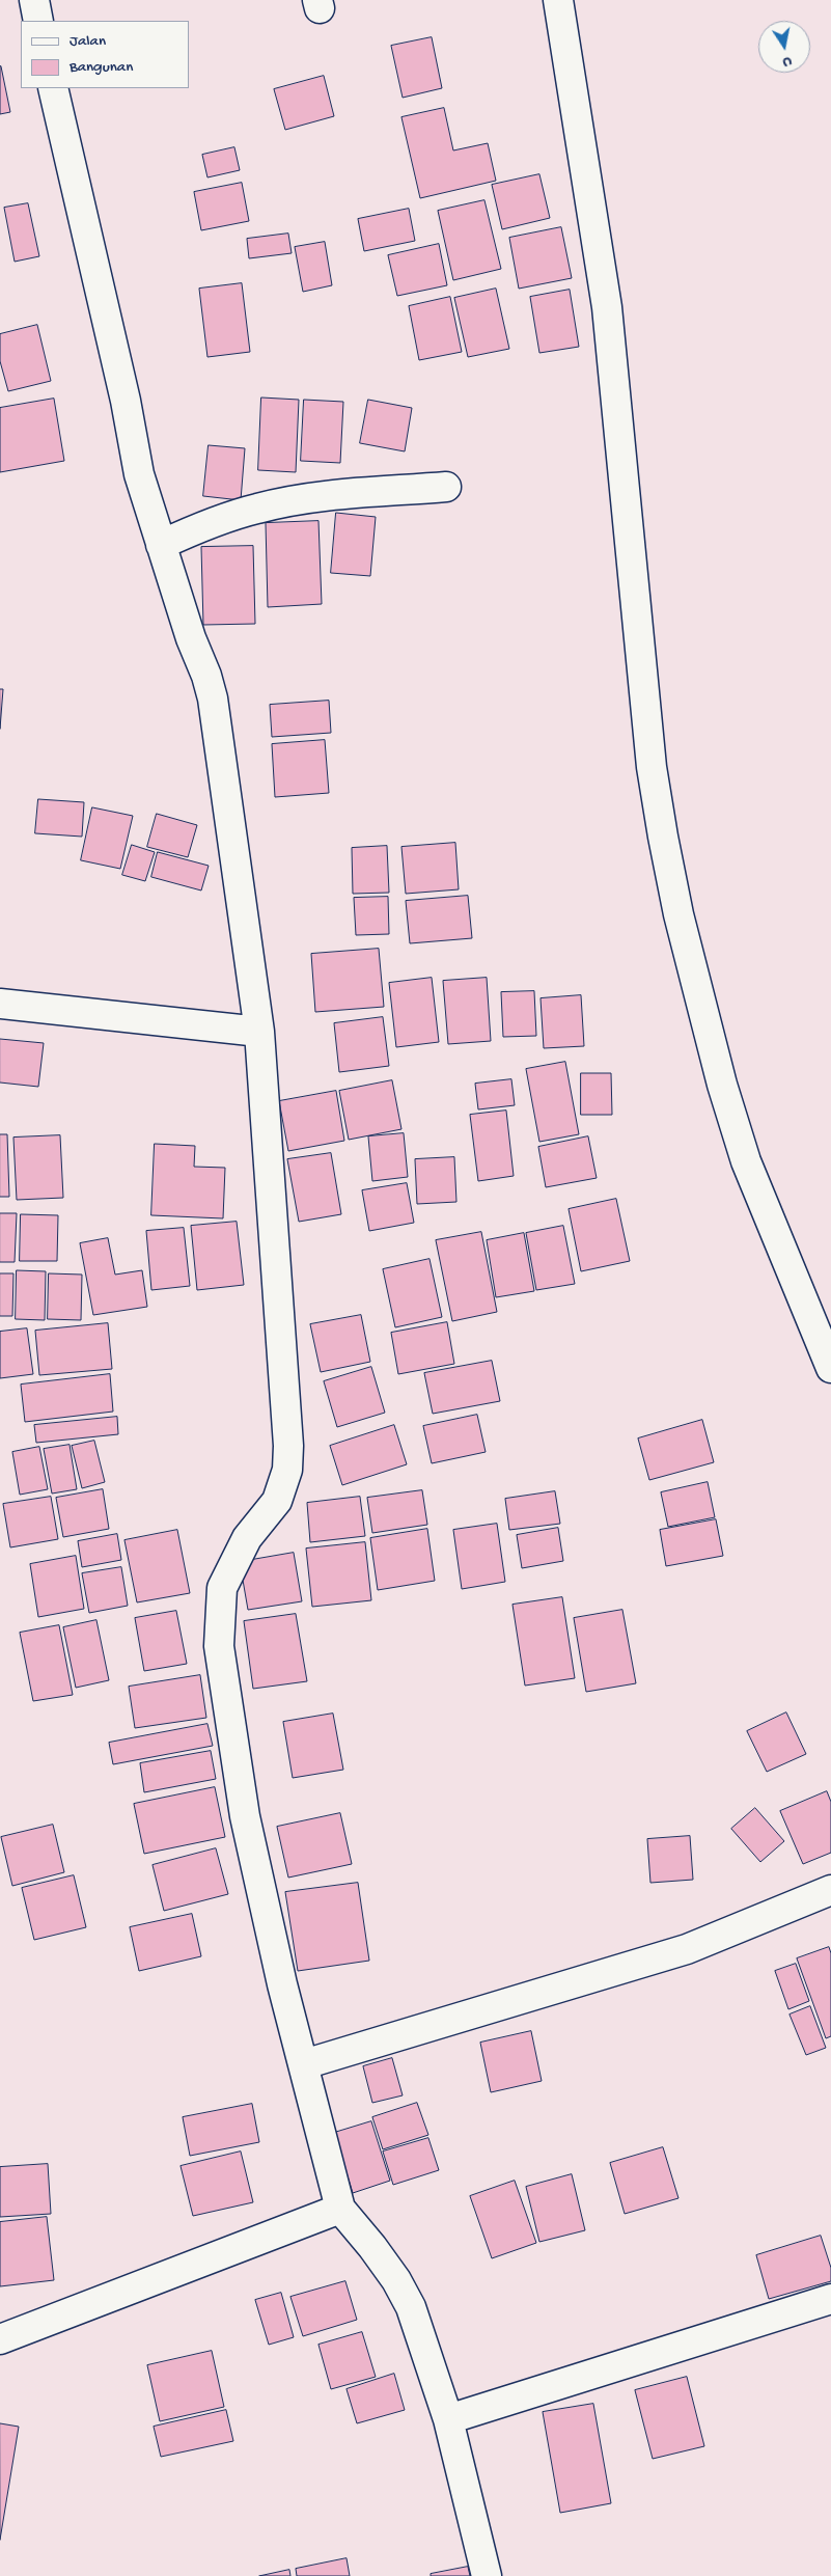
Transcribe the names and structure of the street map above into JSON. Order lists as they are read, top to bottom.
{
  "legend": ["Jalan", "Bangunan"],
  "north": "bottom"
}
